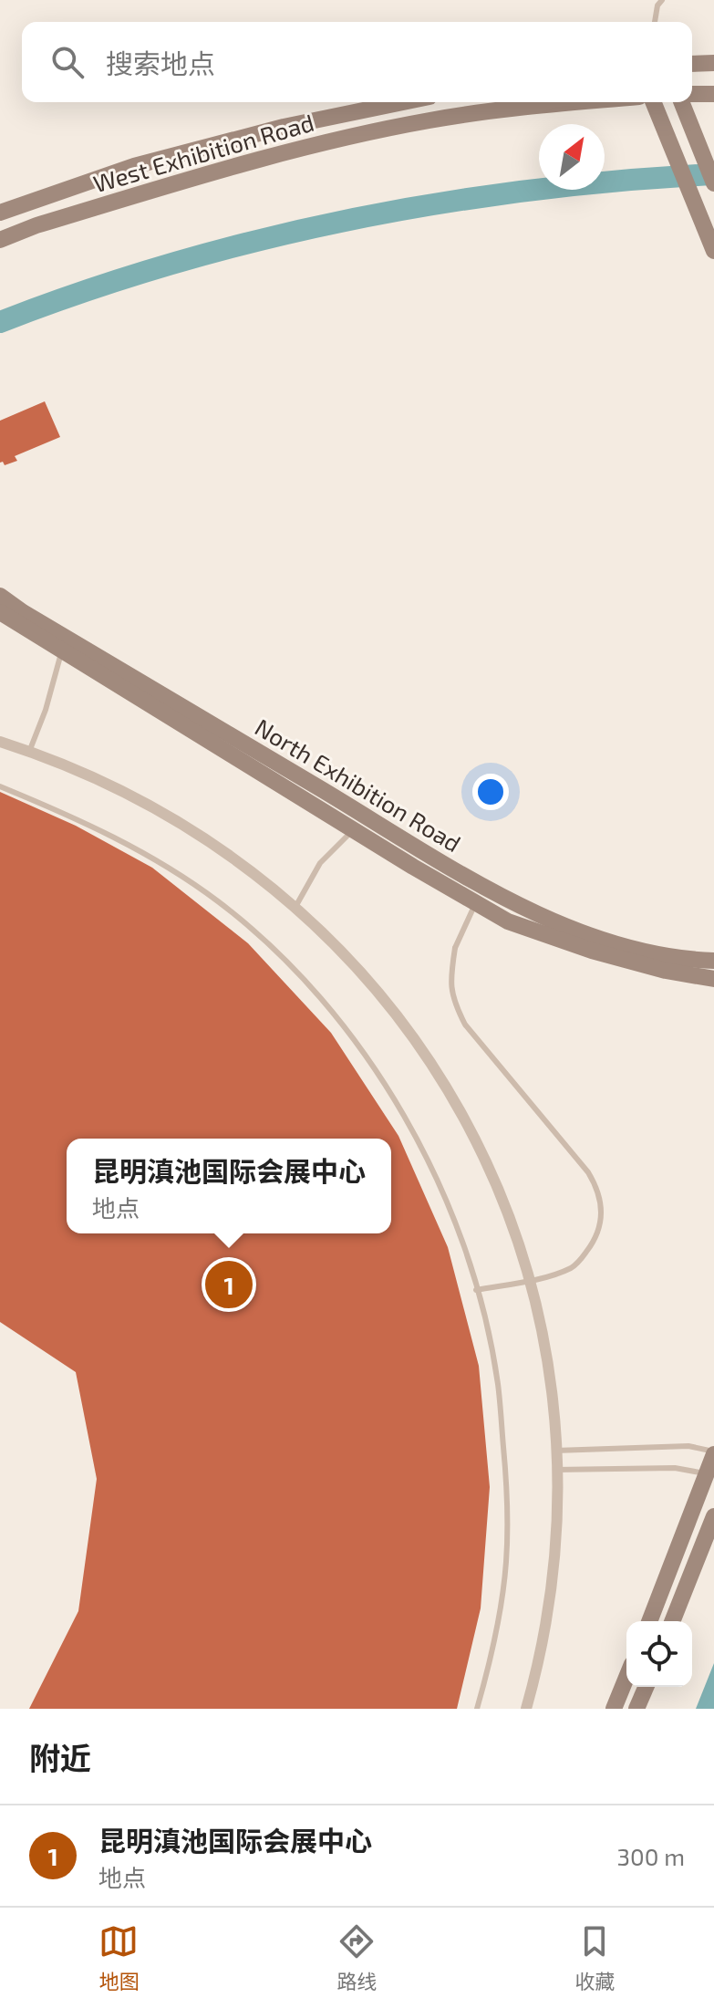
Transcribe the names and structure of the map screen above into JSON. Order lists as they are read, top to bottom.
{
  "streets": {
    "street": ["West Exhibition Road", "North Exhibition Road"]
  },
  "north": "top right",
  "page": {
    "search": "搜索地点",
    "popup": ["昆明滇池国际会展中心", "地点"],
    "pins": "1",
    "heading": "附近",
    "list": [
      {
        "mark": "1",
        "name": "昆明滇池国际会展中心",
        "note": "地点",
        "value": "300 m"
      }
    ],
    "nav": ["地图", "路线", "收藏"]
  }
}
